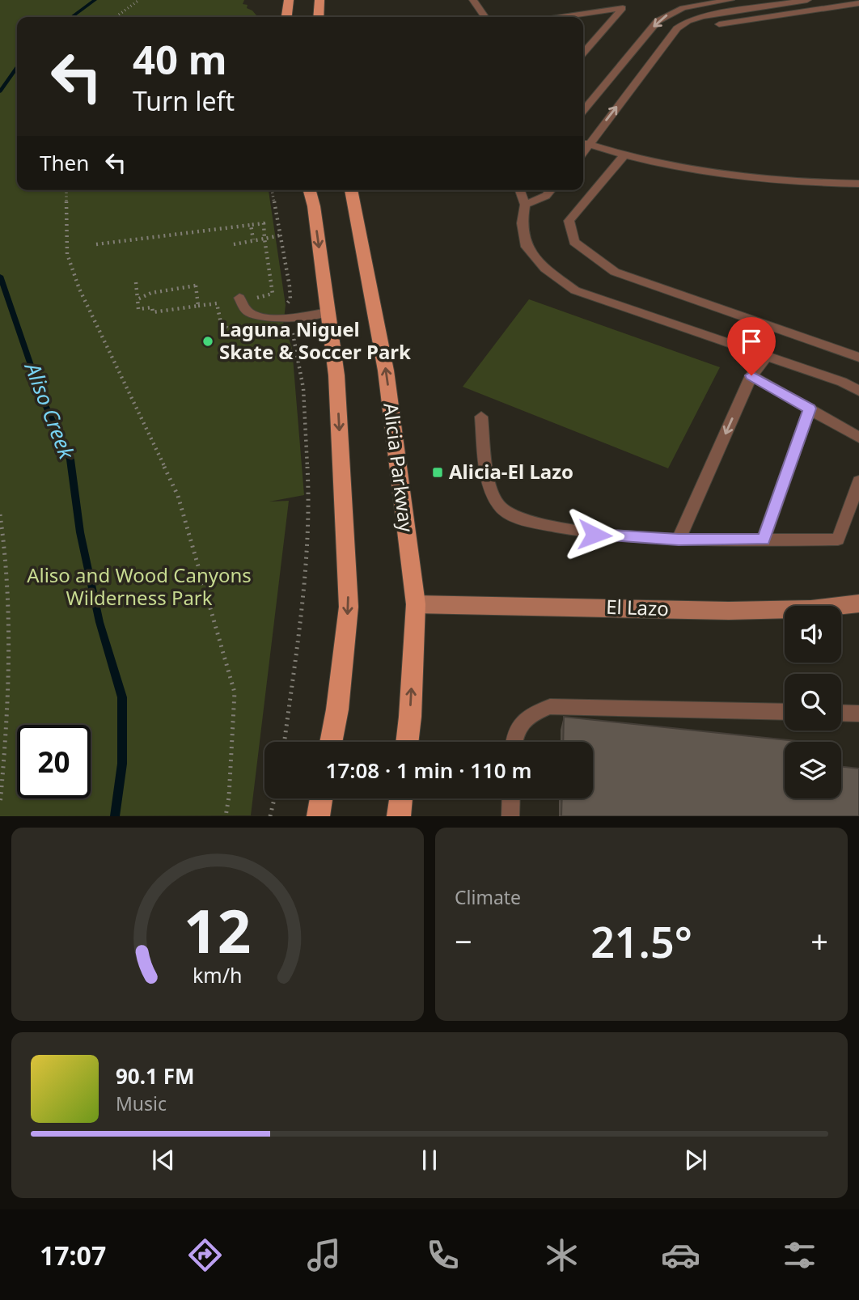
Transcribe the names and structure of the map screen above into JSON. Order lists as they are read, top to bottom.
{
  "streets": {
    "main road": ["Alicia Parkway"],
    "street": ["El Lazo"]
  },
  "crossings": [
    ["Alicia Parkway", "El Lazo"]
  ],
  "water": ["Aliso Creek"],
  "parks": ["Aliso and Wood Canyons Wilderness Park"],
  "places": {
    "other": ["Laguna Niguel Skate & Soccer Park"],
    "transit": ["Alicia-El Lazo"]
  },
  "page": {
    "turn": ["40 m", "Turn left"],
    "then": "Then",
    "limit": "20",
    "trip": "17:08 · 1 min · 110 m",
    "tile": "Climate",
    "heat": ["−", "21.5°", "+"],
    "song": ["90.1 FM", "Music"],
    "tabs": "17:07",
    "gauge": ["12", "km/h"]
  }
}
